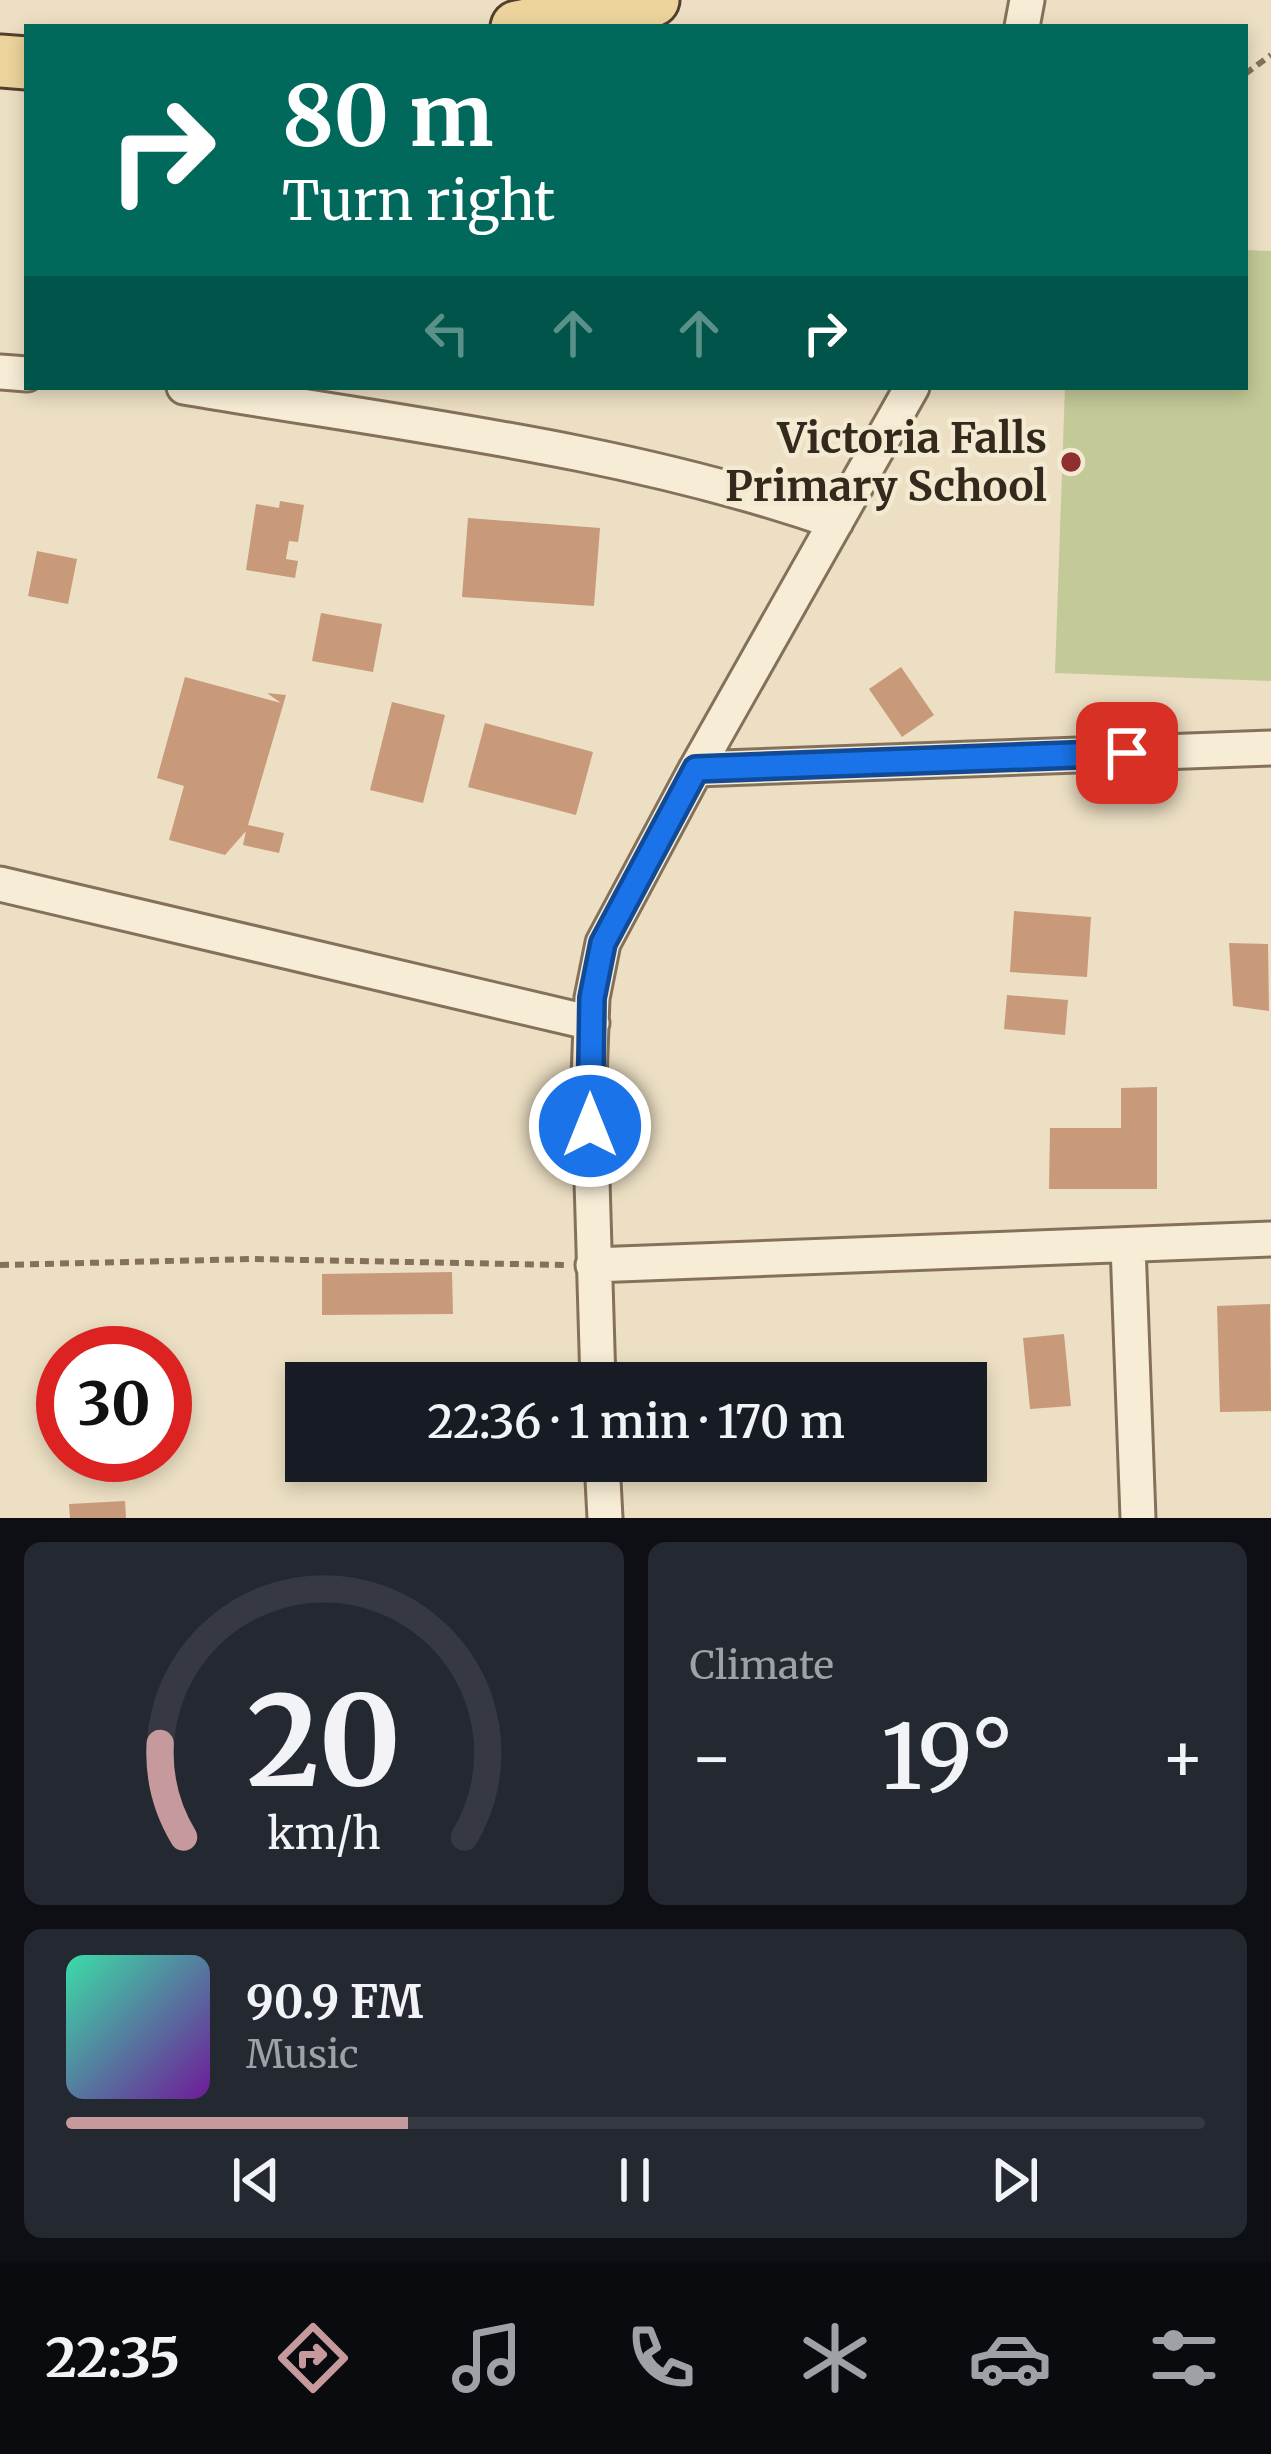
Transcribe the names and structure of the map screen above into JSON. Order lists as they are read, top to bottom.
{
  "places": ["Victoria Falls Primary School"],
  "page": {
    "turn": ["80 m", "Turn right"],
    "limit": "30",
    "trip": "22:36 · 1 min · 170 m",
    "tile": "Climate",
    "heat": ["−", "19°", "+"],
    "song": ["90.9 FM", "Music"],
    "tabs": "22:35",
    "gauge": ["20", "km/h"]
  }
}
